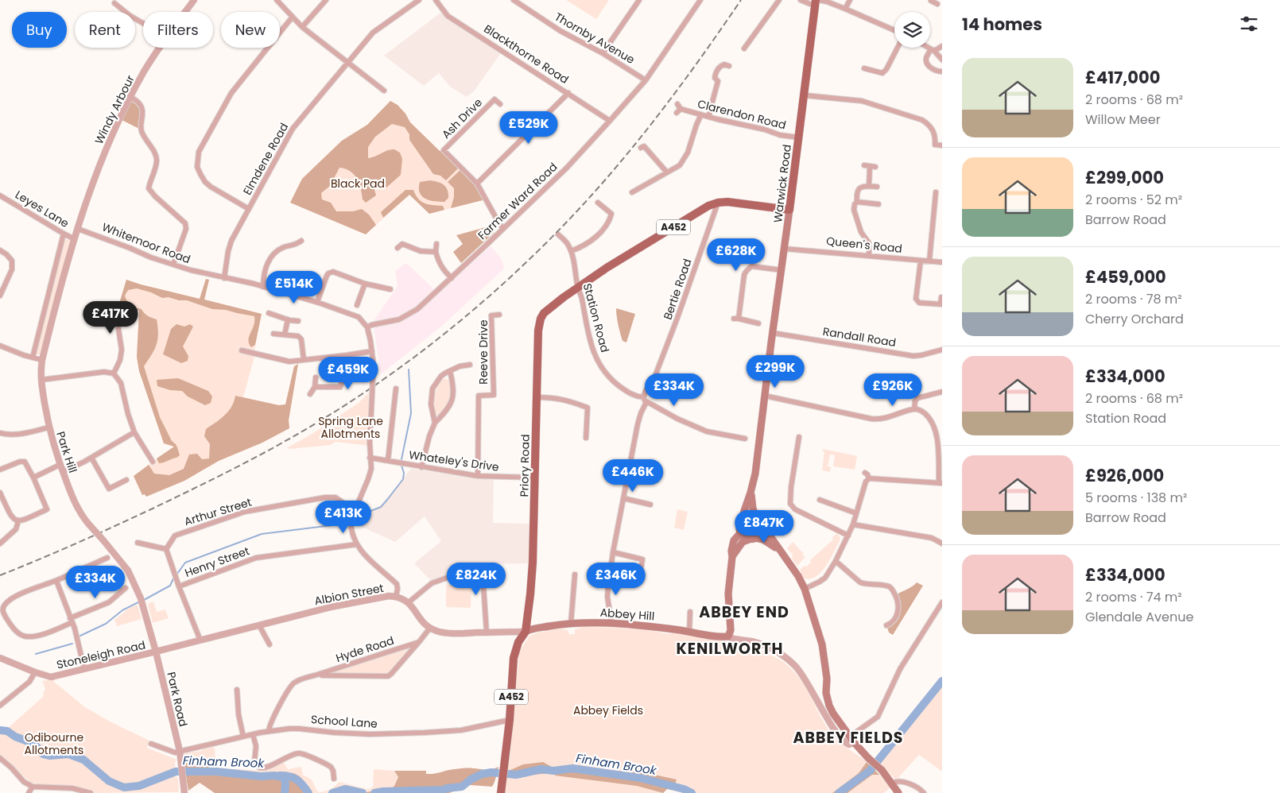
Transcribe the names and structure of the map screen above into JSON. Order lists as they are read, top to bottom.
{
  "streets": {
    "main road": [
      "Warwick Road",
      "A452",
      "Priory Road",
      "Abbey Hill"
    ],
    "street": [
      "Thornby Avenue",
      "Blackthorne Road",
      "Windy Arbour",
      "Clarendon Road",
      "Ash Drive",
      "Elmdene Road",
      "Farmer Ward Road",
      "Leyes Lane",
      "Whitemoor Road",
      "Queen's Road",
      "Bertie Road",
      "Station Road",
      "Randall Road",
      "Reeve Drive",
      "Park Hill",
      "Whateley's Drive",
      "Arthur Street",
      "Henry Street",
      "Albion Street",
      "Hyde Road",
      "Stoneleigh Road",
      "Park Road",
      "School Lane"
    ]
  },
  "crossings": [
    ["Thornby Avenue", "Farmer Ward Road"],
    ["Blackthorne Road", "Farmer Ward Road"],
    ["Windy Arbour", "Leyes Lane"],
    ["Windy Arbour", "Whitemoor Road"],
    ["Windy Arbour", "Park Hill"],
    ["Clarendon Road", "Warwick Road"],
    ["Elmdene Road", "Whitemoor Road"],
    ["Warwick Road", "A452"],
    ["Warwick Road", "Queen's Road"],
    ["Warwick Road", "Randall Road"],
    ["Farmer Ward Road", "Whitemoor Road"],
    ["Leyes Lane", "Park Hill"],
    ["A452", "Bertie Road"],
    ["A452", "Station Road"],
    ["A452", "Priory Road"],
    ["A452", "Abbey Hill"],
    ["A452", "School Lane"],
    ["Bertie Road", "Station Road"],
    ["Station Road", "Priory Road"],
    ["Reeve Drive", "Whateley's Drive"],
    ["Park Hill", "Albion Street"],
    ["Park Hill", "Stoneleigh Road"],
    ["Park Hill", "Park Road"],
    ["Whateley's Drive", "Priory Road"],
    ["Priory Road", "Abbey Hill"],
    ["Albion Street", "Stoneleigh Road"],
    ["Albion Street", "Park Road"],
    ["Hyde Road", "School Lane"],
    ["Stoneleigh Road", "Park Road"],
    ["Park Road", "School Lane"]
  ],
  "districts": ["ABBEY END", "KENILWORTH", "ABBEY FIELDS"],
  "water": ["Finham Brook"],
  "parks": [
    "Black Pad",
    "Spring Lane Allotments",
    "Abbey Fields",
    "Odibourne Allotments"
  ],
  "page": {
    "heading": "14 homes",
    "chip": [
      "Buy",
      "Rent",
      "Filters",
      "New"
    ],
    "list": [
      {
        "name": "£417,000",
        "note": "2 rooms · 68 m² · Willow Meer"
      },
      {
        "name": "£299,000",
        "note": "2 rooms · 52 m² · Barrow Road"
      },
      {
        "name": "£459,000",
        "note": "2 rooms · 78 m² · Cherry Orchard"
      },
      {
        "name": "£334,000",
        "note": "2 rooms · 68 m² · Station Road"
      },
      {
        "name": "£926,000",
        "note": "5 rooms · 138 m² · Barrow Road"
      },
      {
        "name": "£334,000",
        "note": "2 rooms · 74 m² · Glendale Avenue"
      }
    ],
    "price": [
      "£529K",
      "£628K",
      "£514K",
      "£417K",
      "£299K",
      "£459K",
      "£334K",
      "£926K",
      "£446K",
      "£413K",
      "£847K",
      "£824K",
      "£346K",
      "£334K"
    ]
  }
}
